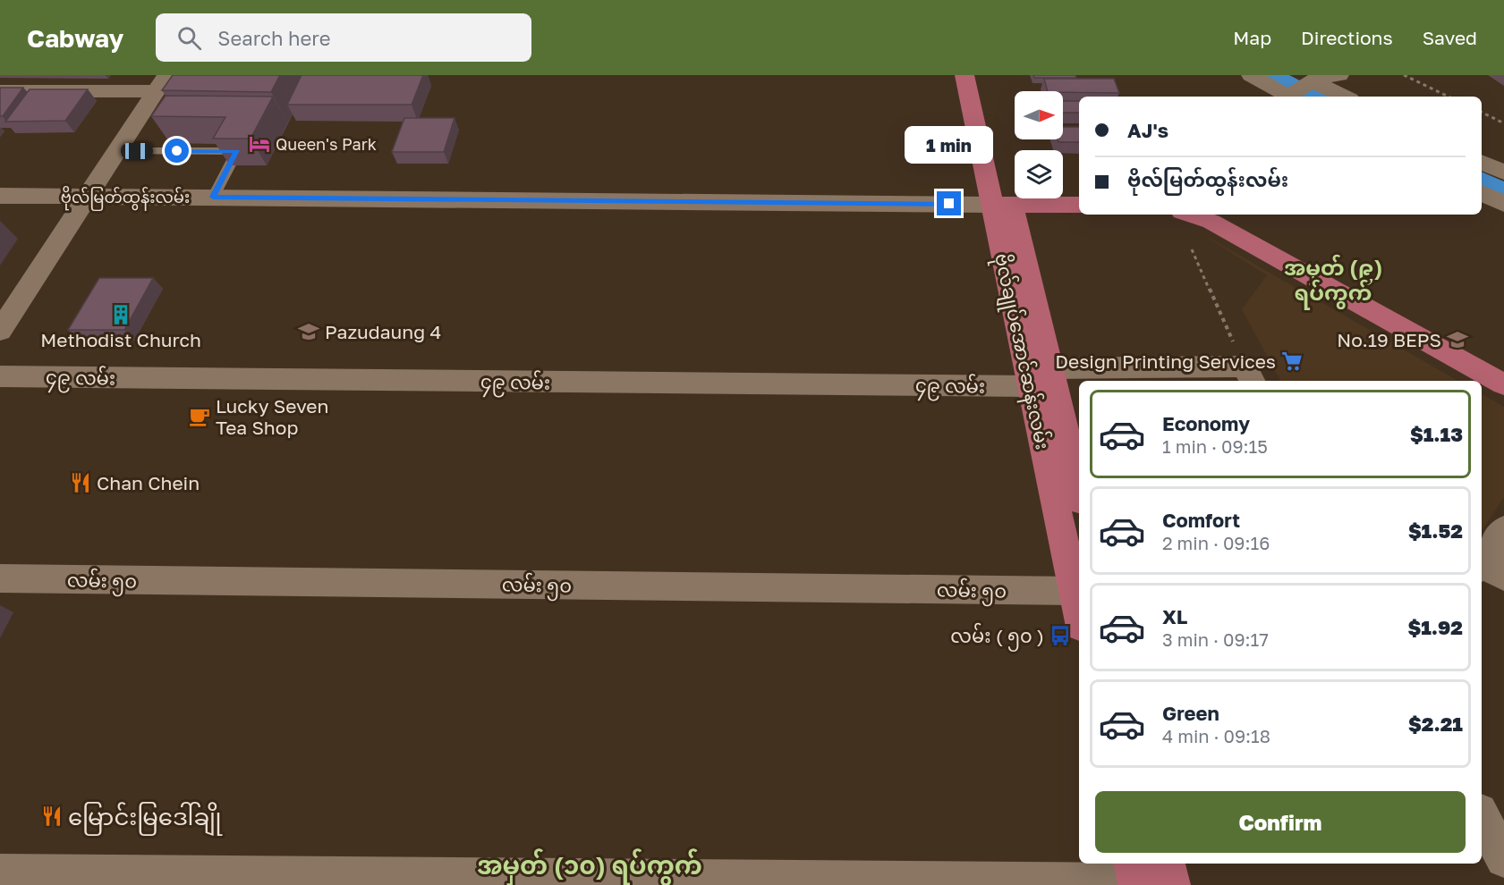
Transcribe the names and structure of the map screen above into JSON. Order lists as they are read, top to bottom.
{
  "streets": {
    "main road": ["ဗိုလ်ချုပ်အောင်ဆန်းလမ်း"],
    "street": ["ဗိုလ်မြတ်ထွန်းလမ်း", "၄၉ လမ်း", "လမ်း ၅၀"]
  },
  "crossings": [
    ["ဗိုလ်မြတ်ထွန်းလမ်း", "ဗိုလ်ချုပ်အောင်ဆန်းလမ်း"],
    ["ဗိုလ်ချုပ်အောင်ဆန်းလမ်း", "၄၉ လမ်း"],
    ["ဗိုလ်ချုပ်အောင်ဆန်းလမ်း", "လမ်း ၅၀"]
  ],
  "districts": ["အမှတ် (၉) ရပ်ကွက်", "အမှတ် (၁၀) ရပ်ကွက်"],
  "places": {
    "hotel": ["Queen's Park"],
    "building": ["Methodist Church"],
    "school or university": ["Pazudaung 4", "No.19 BEPS"],
    "supermarket": ["Design Printing Services"],
    "cafe": ["Lucky Seven Tea Shop"],
    "restaurant": ["Chan Chein", "မြောင်းမြဒေါ်ချို"],
    "bus stop": ["လမ်း ( ၅၀ )"]
  },
  "north": "right",
  "page": {
    "header": "Cabway",
    "search": "Search here",
    "nav": ["Map", "Directions", "Saved"],
    "banner": ["AJ's", "ဗိုလ်မြတ်ထွန်းလမ်း"],
    "bubble": "1 min",
    "list": [
      {
        "name": "Economy",
        "note": "1 min · 09:15",
        "value": "$1.13"
      },
      {
        "name": "Comfort",
        "note": "2 min · 09:16",
        "value": "$1.52"
      },
      {
        "name": "XL",
        "note": "3 min · 09:17",
        "value": "$1.92"
      },
      {
        "name": "Green",
        "note": "4 min · 09:18",
        "value": "$2.21"
      }
    ],
    "buttons": "Confirm"
  }
}
